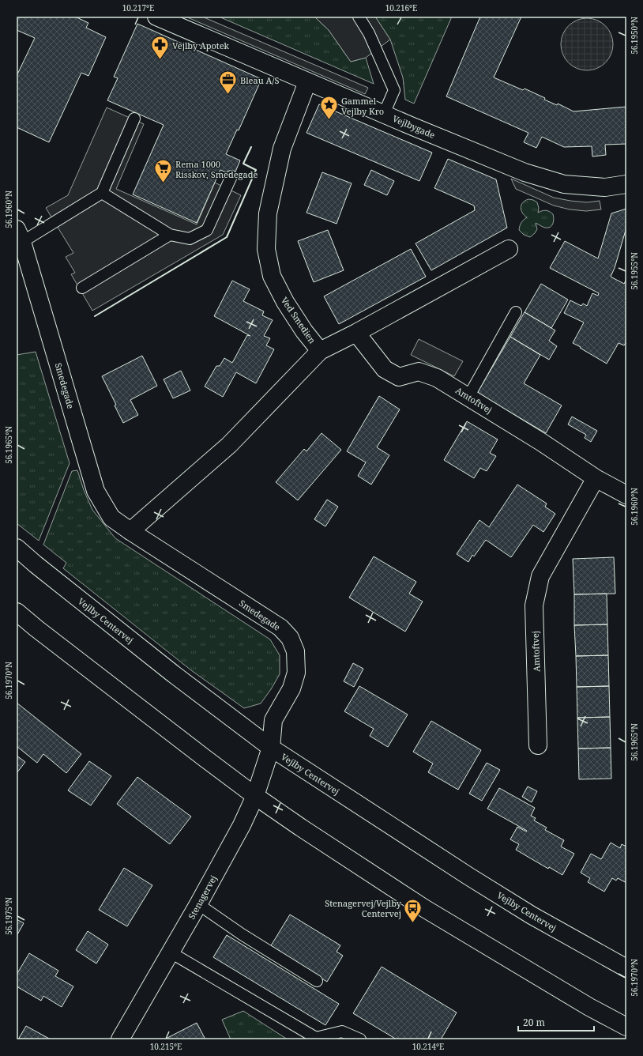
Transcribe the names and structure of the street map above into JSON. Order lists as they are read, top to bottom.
{
  "streets": {
    "street": [
      "Vejlbygade",
      "Ved Smedien",
      "Smedegade",
      "Amtoftvej",
      "Vejlby Centervej",
      "Stenagervej"
    ]
  },
  "crossings": [
    ["Vejlbygade", "Ved Smedien"],
    ["Ved Smedien", "Amtoftvej"],
    ["Smedegade", "Vejlby Centervej"],
    ["Smedegade", "Stenagervej"],
    ["Vejlby Centervej", "Stenagervej"]
  ],
  "places": {
    "pharmacy": ["Vejlby Apotek"],
    "office": ["Bleau A/S"],
    "place": ["Gammel Vejlby Kro"],
    "supermarket": ["Rema 1000 Risskov, Smedegade"],
    "bus stop": ["Stenagervej/Vejlby Centervej"]
  },
  "scale_bar": "20 m",
  "coordinates": [
    "10.217°E",
    "10.216°E",
    "56.1950°N",
    "56.1960°N",
    "56.1955°N",
    "56.1965°N",
    "56.1970°N",
    "56.1975°N",
    "10.215°E",
    "10.214°E"
  ]
}
